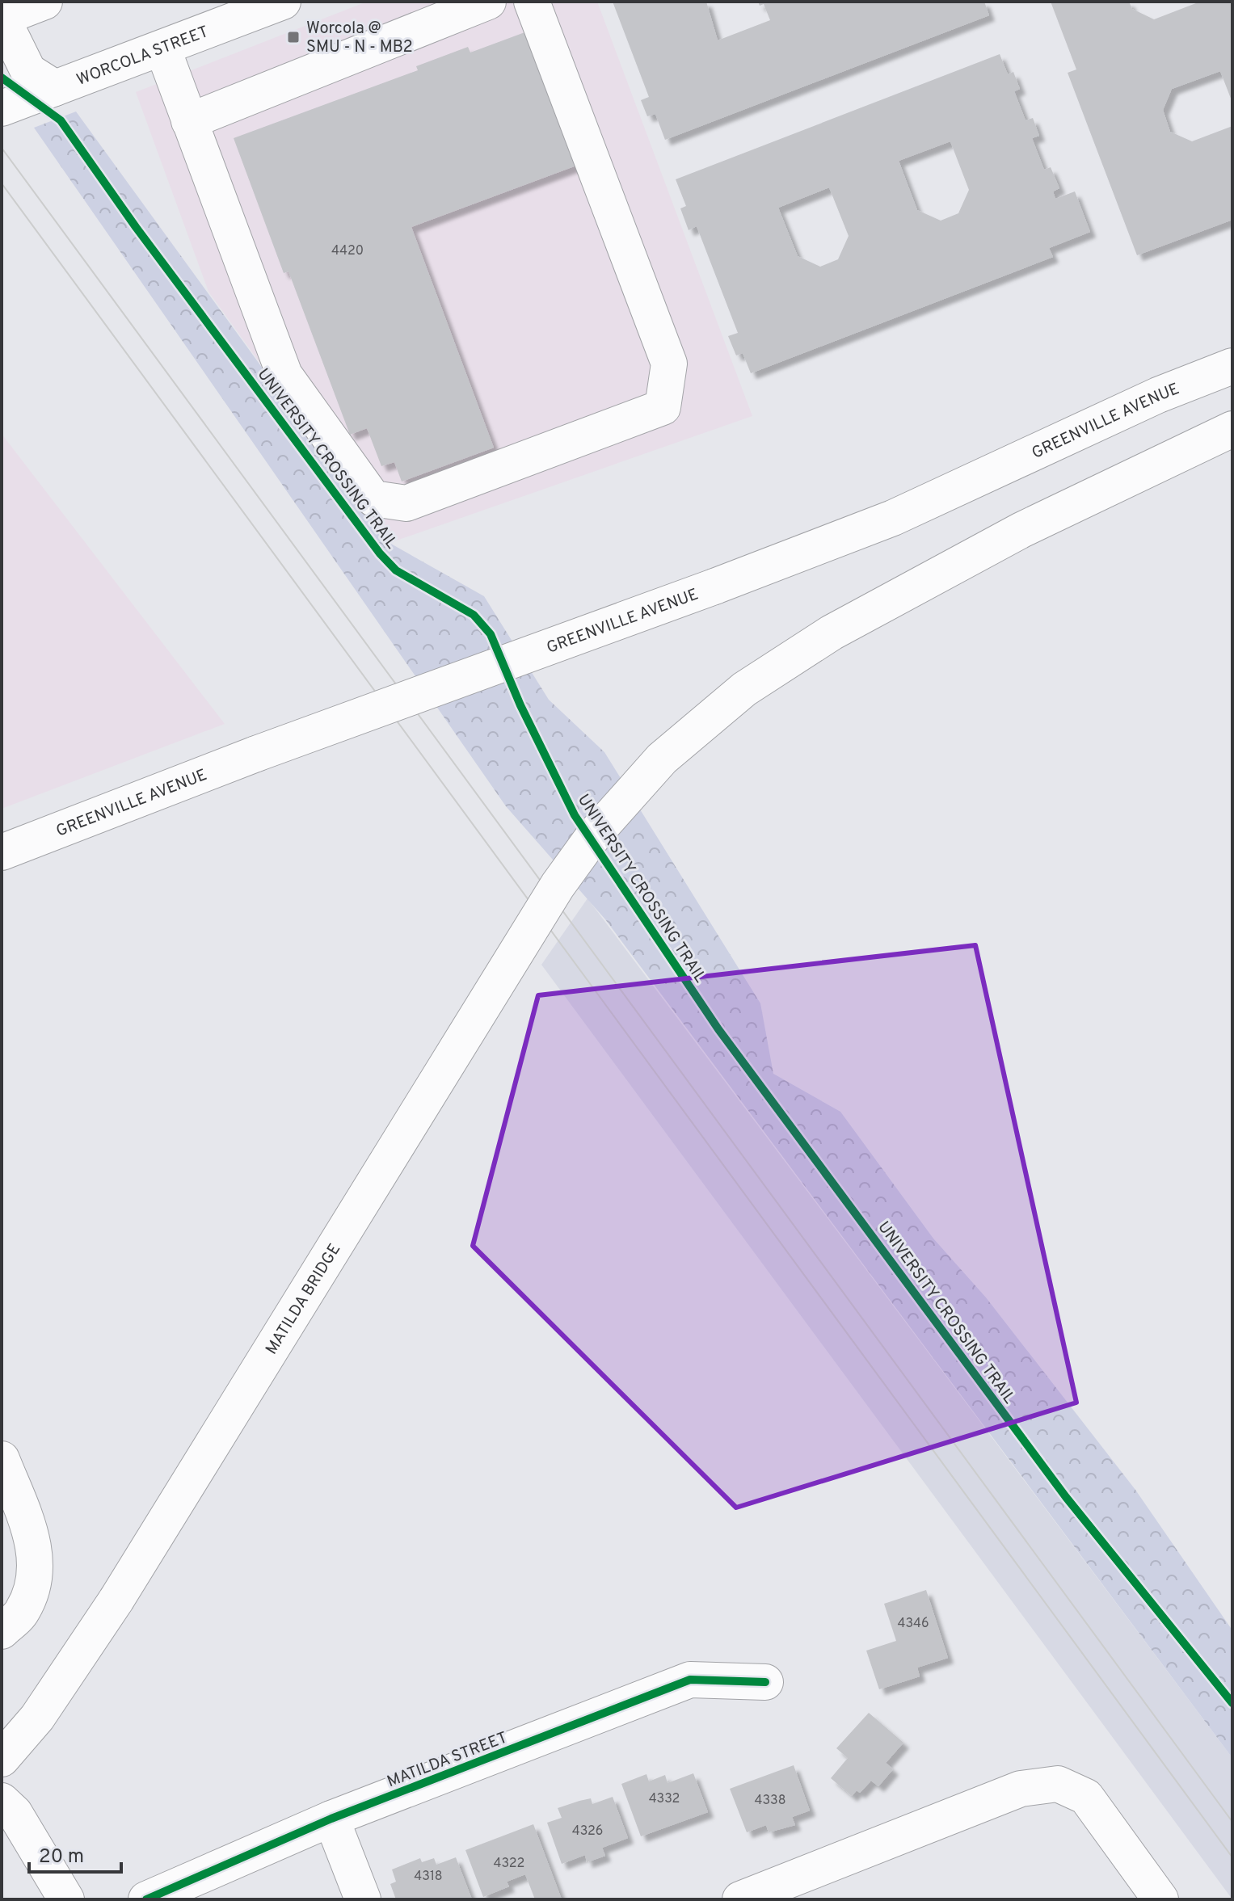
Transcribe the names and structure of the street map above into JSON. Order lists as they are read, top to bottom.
{
  "streets": {
    "main road": [
      "WORCOLA STREET",
      "GREENVILLE AVENUE",
      "MATILDA BRIDGE",
      "MATILDA STREET"
    ],
    "cycle path": ["UNIVERSITY CROSSING TRAIL"]
  },
  "places": {
    "transit": ["Worcola @ SMU - N - MB2"]
  },
  "house_numbers": [
    "4420",
    "4346",
    "4332",
    "4338",
    "4326",
    "4322",
    "4318"
  ],
  "scale_bar": "20 m"
}
